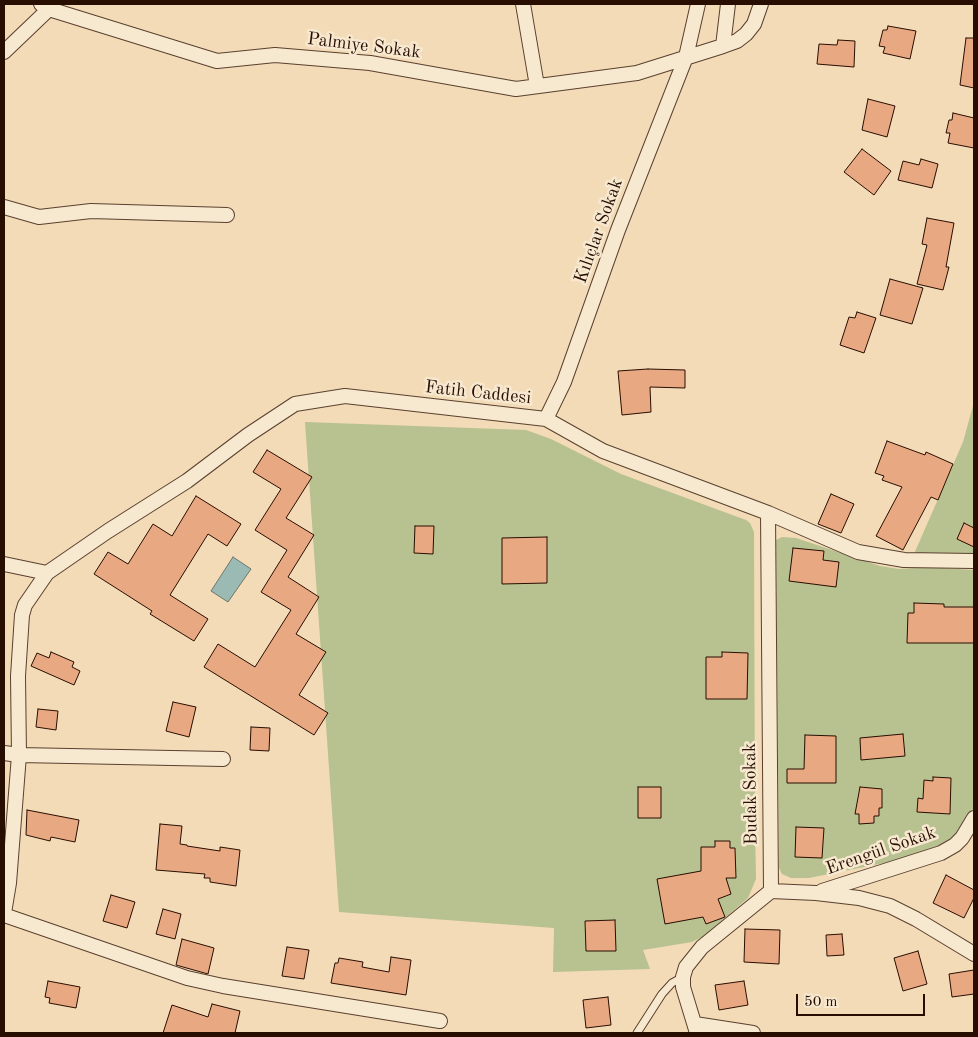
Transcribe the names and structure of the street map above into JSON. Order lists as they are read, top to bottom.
{
  "streets": {
    "street": [
      "Palmiye Sokak",
      "Kılıçlar Sokak",
      "Fatih Caddesi",
      "Budak Sokak",
      "Erengül Sokak"
    ]
  },
  "crossings": [
    ["Palmiye Sokak", "Kılıçlar Sokak"],
    ["Kılıçlar Sokak", "Fatih Caddesi"],
    ["Fatih Caddesi", "Budak Sokak"]
  ],
  "scale_bar": "50 m"
}
